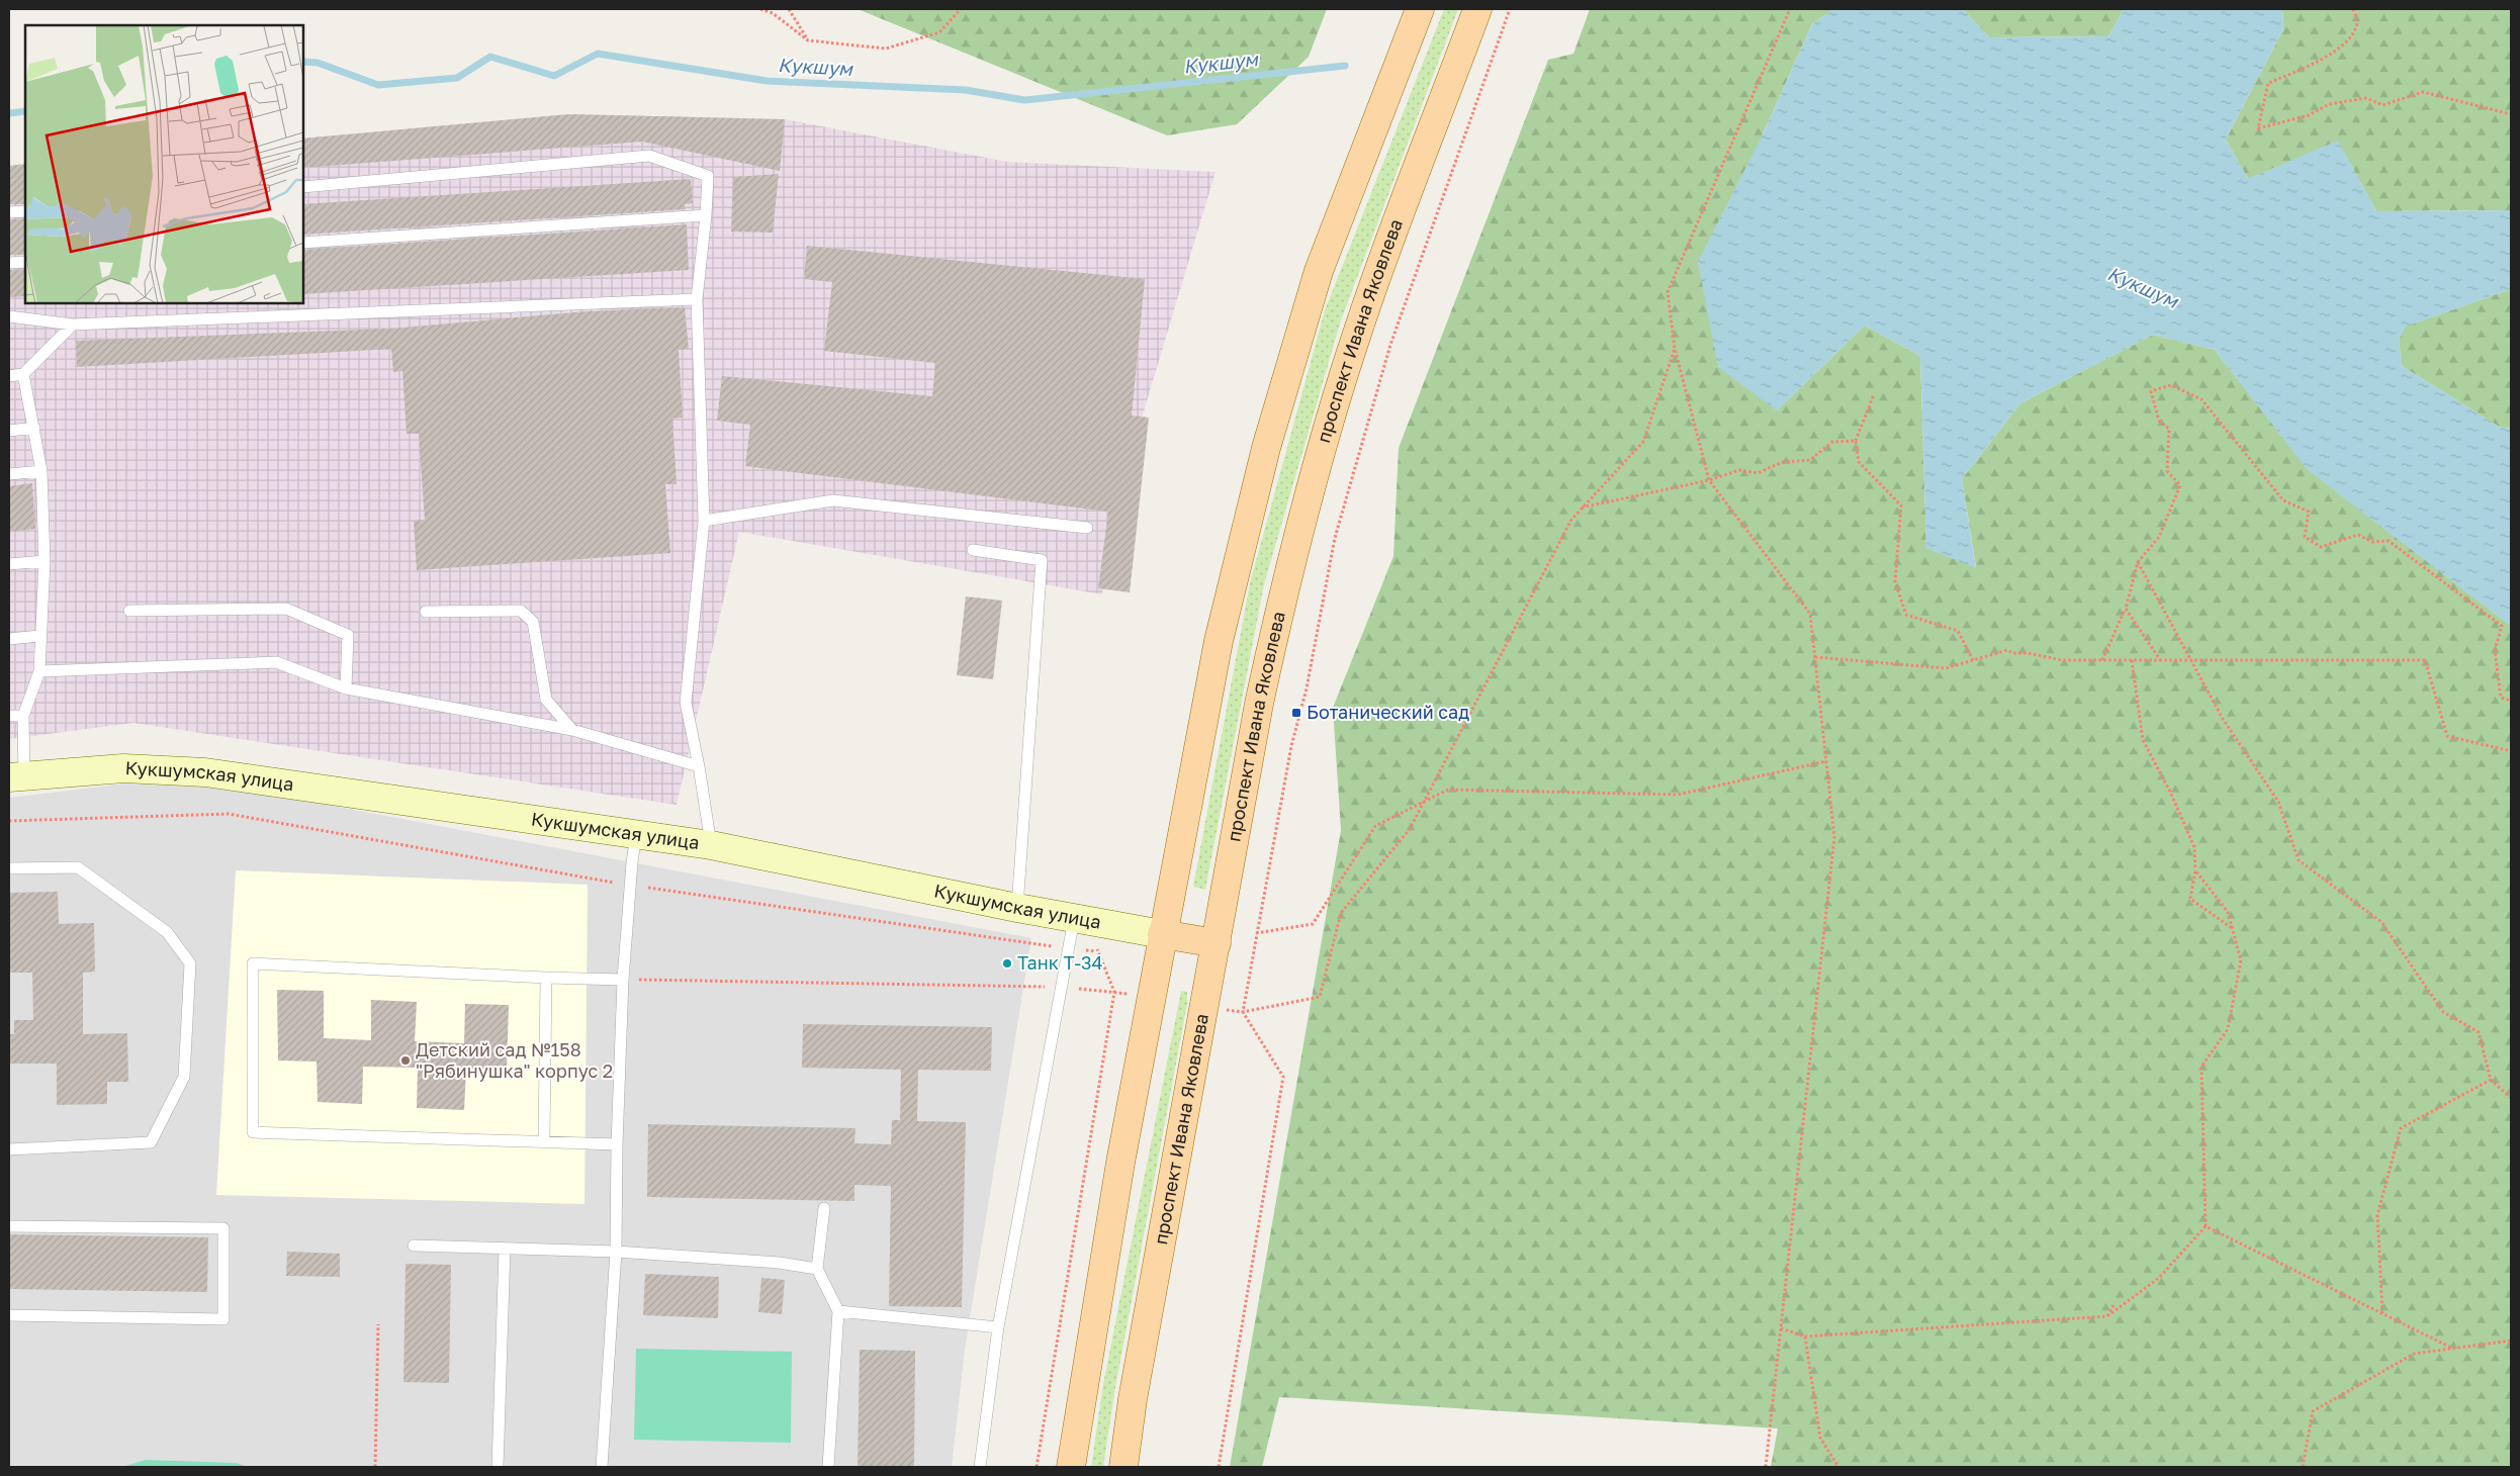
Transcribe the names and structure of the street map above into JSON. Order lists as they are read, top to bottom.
{
  "streets": {
    "main road": ["проспект Ивана Яковлева", "Кукшумская улица"]
  },
  "crossings": [
    ["проспект Ивана Яковлева", "Кукшумская улица"]
  ],
  "water": ["Кукшум"],
  "places": {
    "transit": ["Ботанический сад"],
    "other": ["Танк Т-34", "Детский сад №158 \"Рябинушка\" корпус 2"]
  }
}
